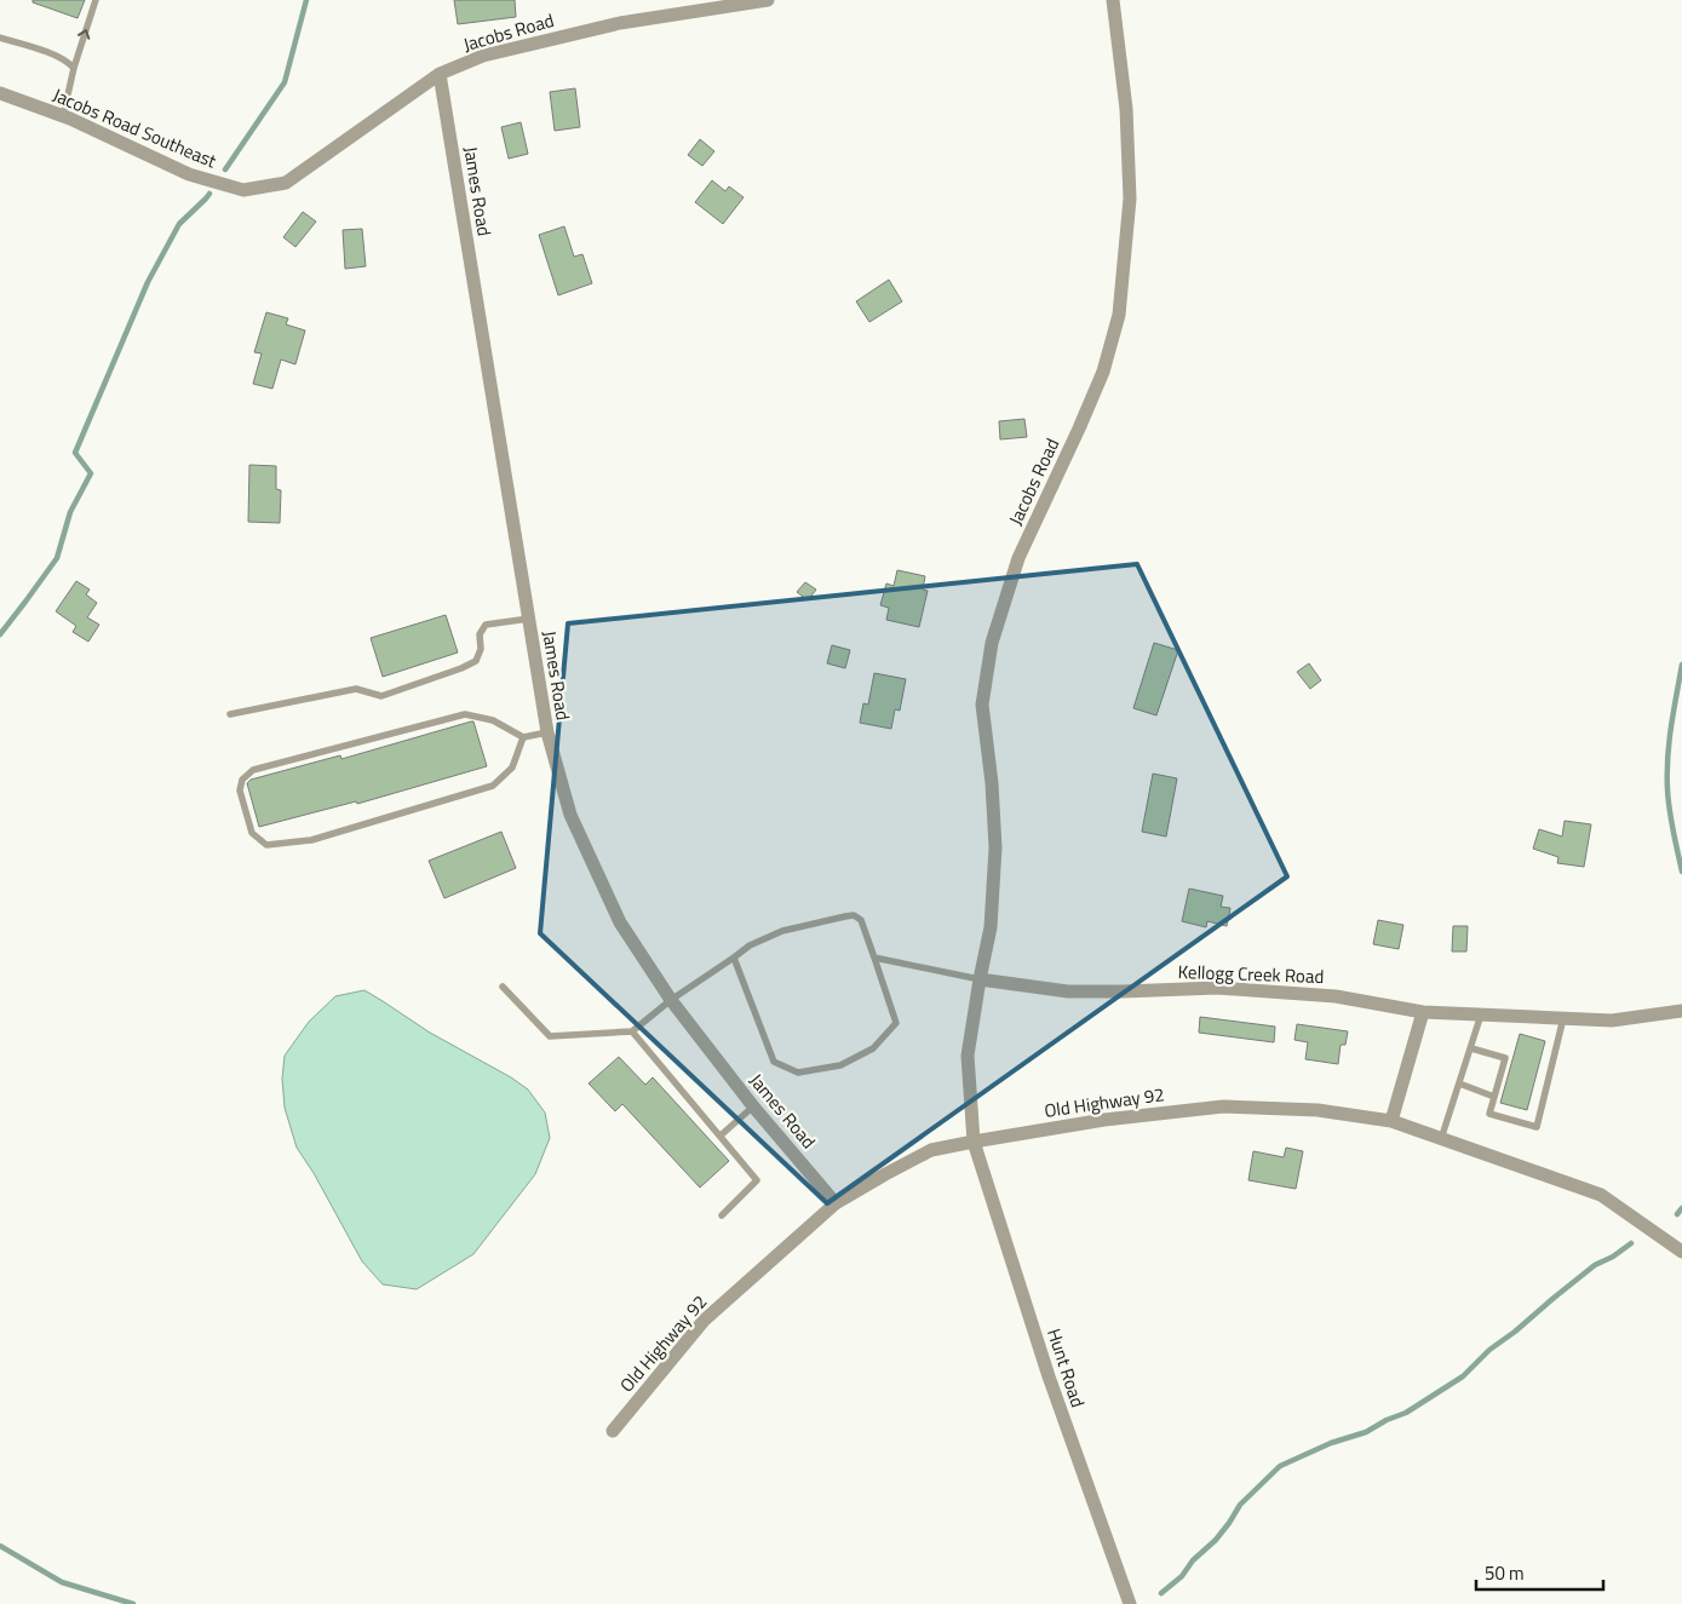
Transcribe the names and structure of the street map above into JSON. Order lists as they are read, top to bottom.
{
  "streets": {
    "street": [
      "Jacobs Road",
      "Jacobs Road Southeast",
      "James Road",
      "Kellogg Creek Road",
      "Old Highway 92",
      "Hunt Road"
    ]
  },
  "crossings": [
    ["Jacobs Road", "Jacobs Road Southeast"],
    ["Jacobs Road", "James Road"],
    ["Jacobs Road", "Kellogg Creek Road"],
    ["Jacobs Road Southeast", "James Road"],
    ["James Road", "Old Highway 92"],
    ["Old Highway 92", "Hunt Road"]
  ],
  "scale_bar": "50 m"
}
